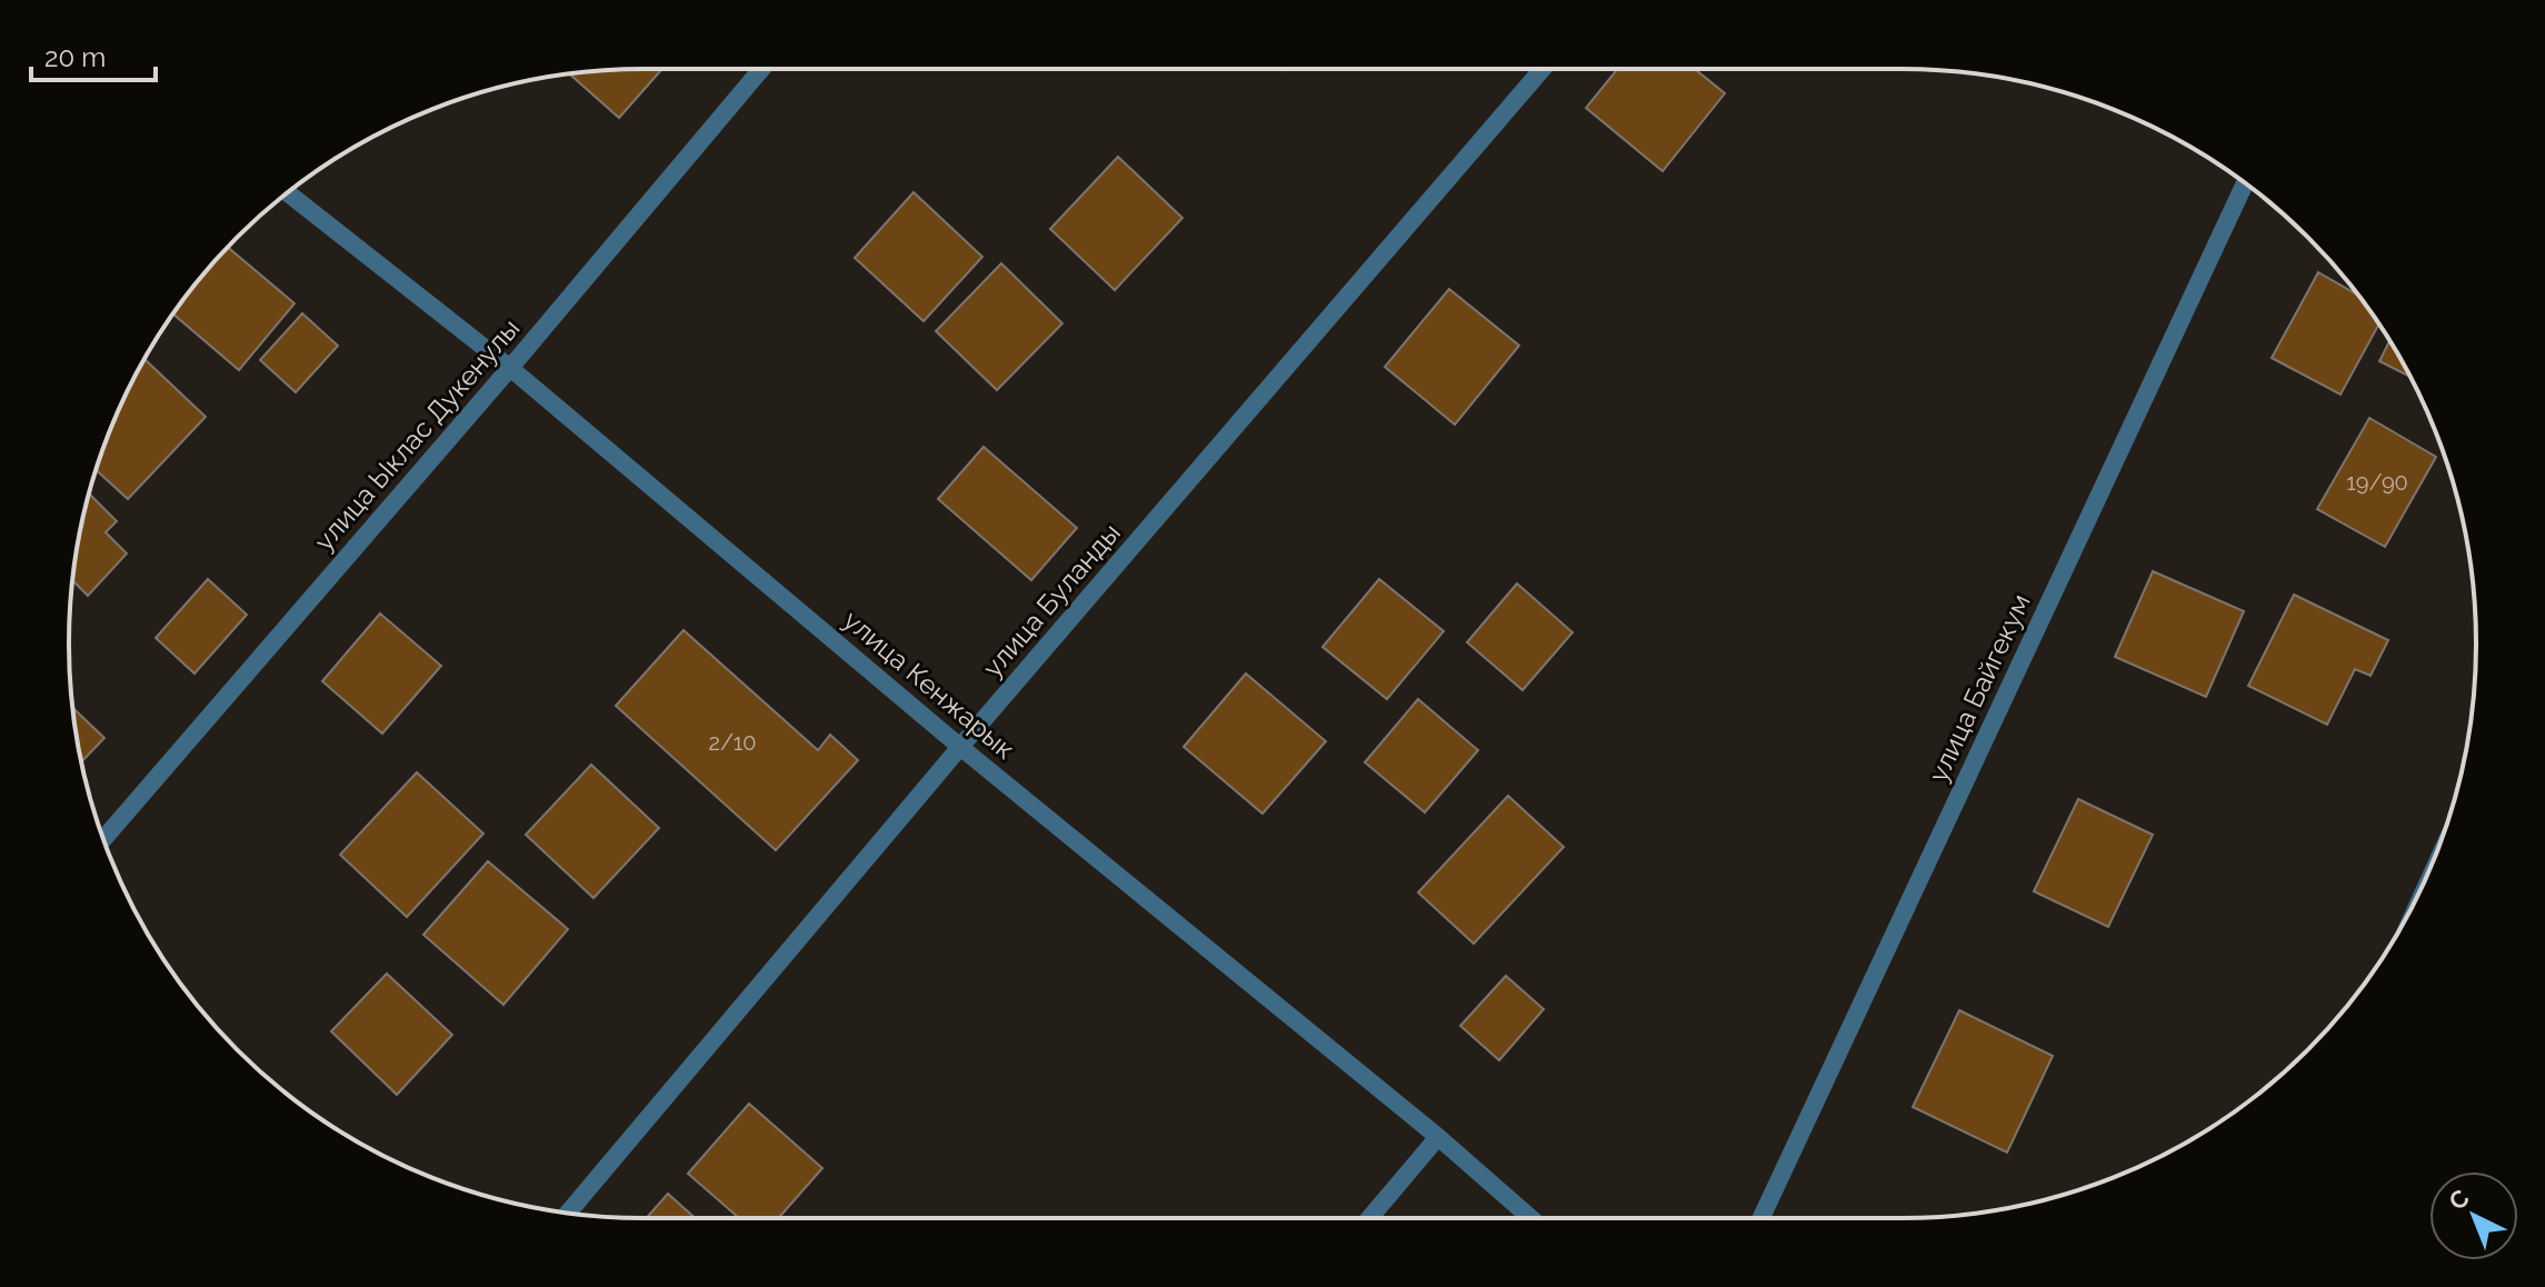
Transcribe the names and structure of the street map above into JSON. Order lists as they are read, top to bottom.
{
  "streets": {
    "street": [
      "улица Ыклас Дукенулы",
      "улица Буланды",
      "улица Кенжарык",
      "улица Байгекум"
    ]
  },
  "crossings": [
    ["улица Ыклас Дукенулы", "улица Кенжарык"],
    ["улица Буланды", "улица Кенжарык"]
  ],
  "house_numbers": ["19/90", "2/10"],
  "scale_bar": "20 m",
  "north": "top left"
}
